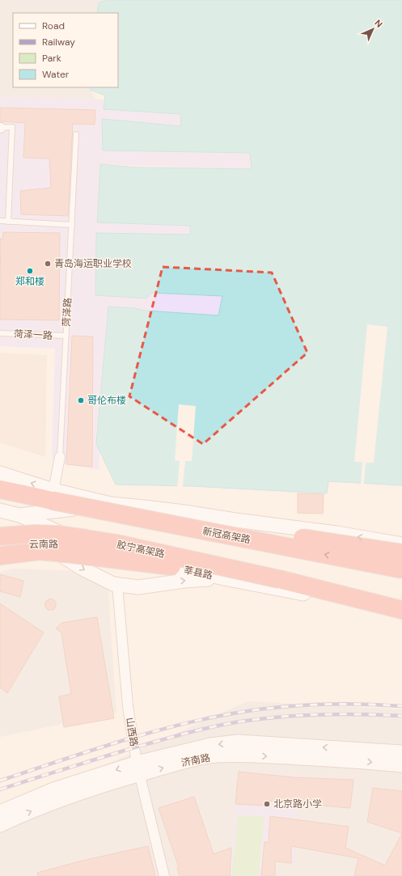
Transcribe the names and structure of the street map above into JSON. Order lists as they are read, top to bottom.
{
  "streets": {
    "highway": ["新冠高架路", "胶宁高架路"],
    "main road": ["云南路", "莘县路", "济南路"],
    "street": ["菏泽路", "山西路"],
    "lane": ["菏泽一路"]
  },
  "crossings": [
    ["菏泽路", "菏泽一路"],
    ["菏泽路", "新冠高架路"],
    ["云南路", "莘县路"],
    ["山西路", "济南路"]
  ],
  "places": [
    "青岛海运职业学校",
    "郑和楼",
    "哥伦布楼",
    "北京路小学"
  ],
  "legend": [
    "Road",
    "Railway",
    "Park",
    "Water"
  ],
  "north": "top right"
}
